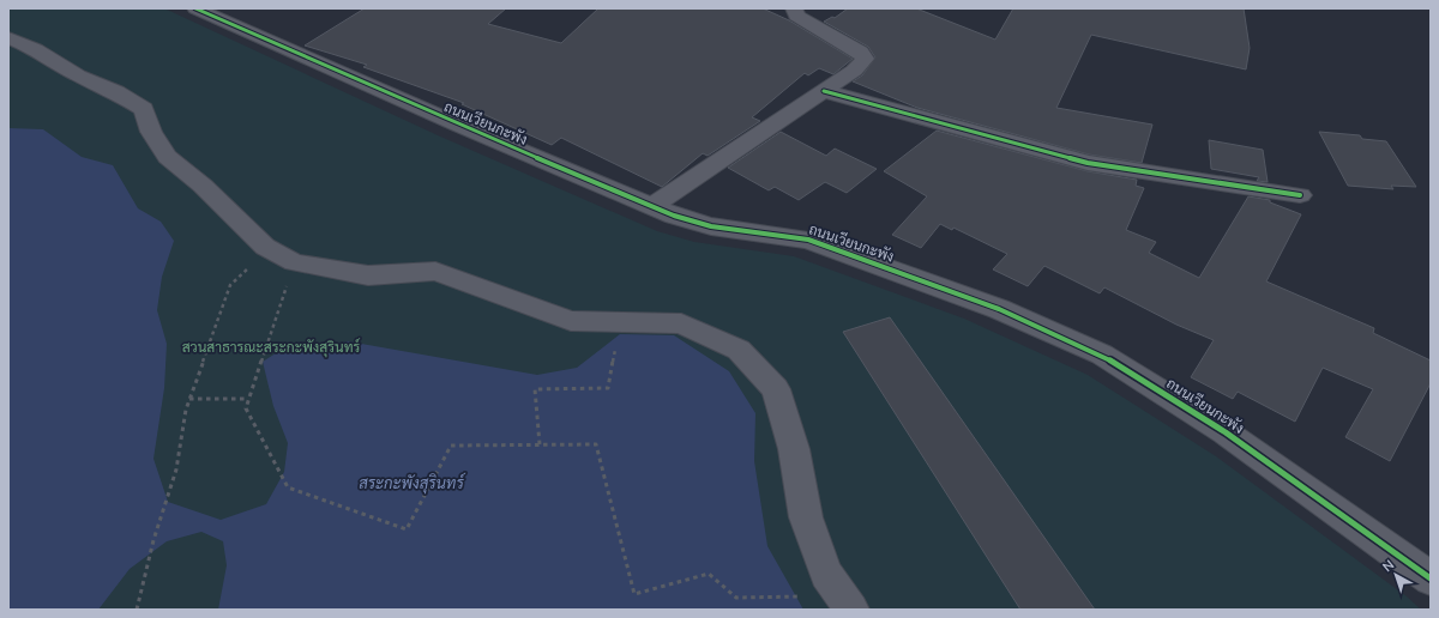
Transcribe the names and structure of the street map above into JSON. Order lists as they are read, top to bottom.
{
  "streets": {
    "street": ["ถนนเวียนกะพัง"]
  },
  "water": ["สระกะพังสุรินทร์"],
  "parks": ["สวนสาธารณะสระกะพังสุรินทร์"],
  "north": "top left"
}
